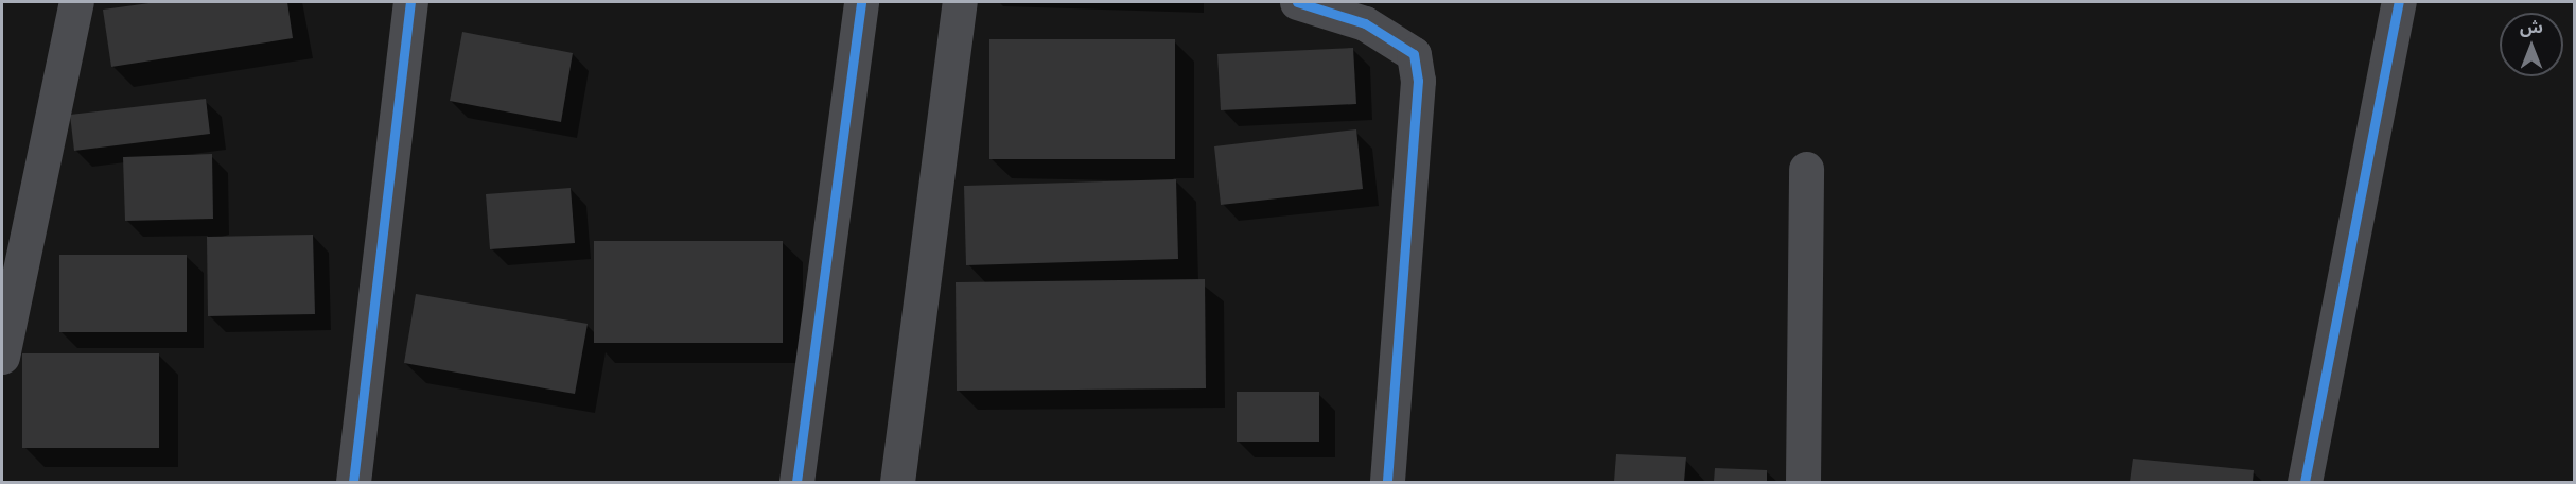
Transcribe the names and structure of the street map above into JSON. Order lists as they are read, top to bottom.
{
  "north": "top"
}
